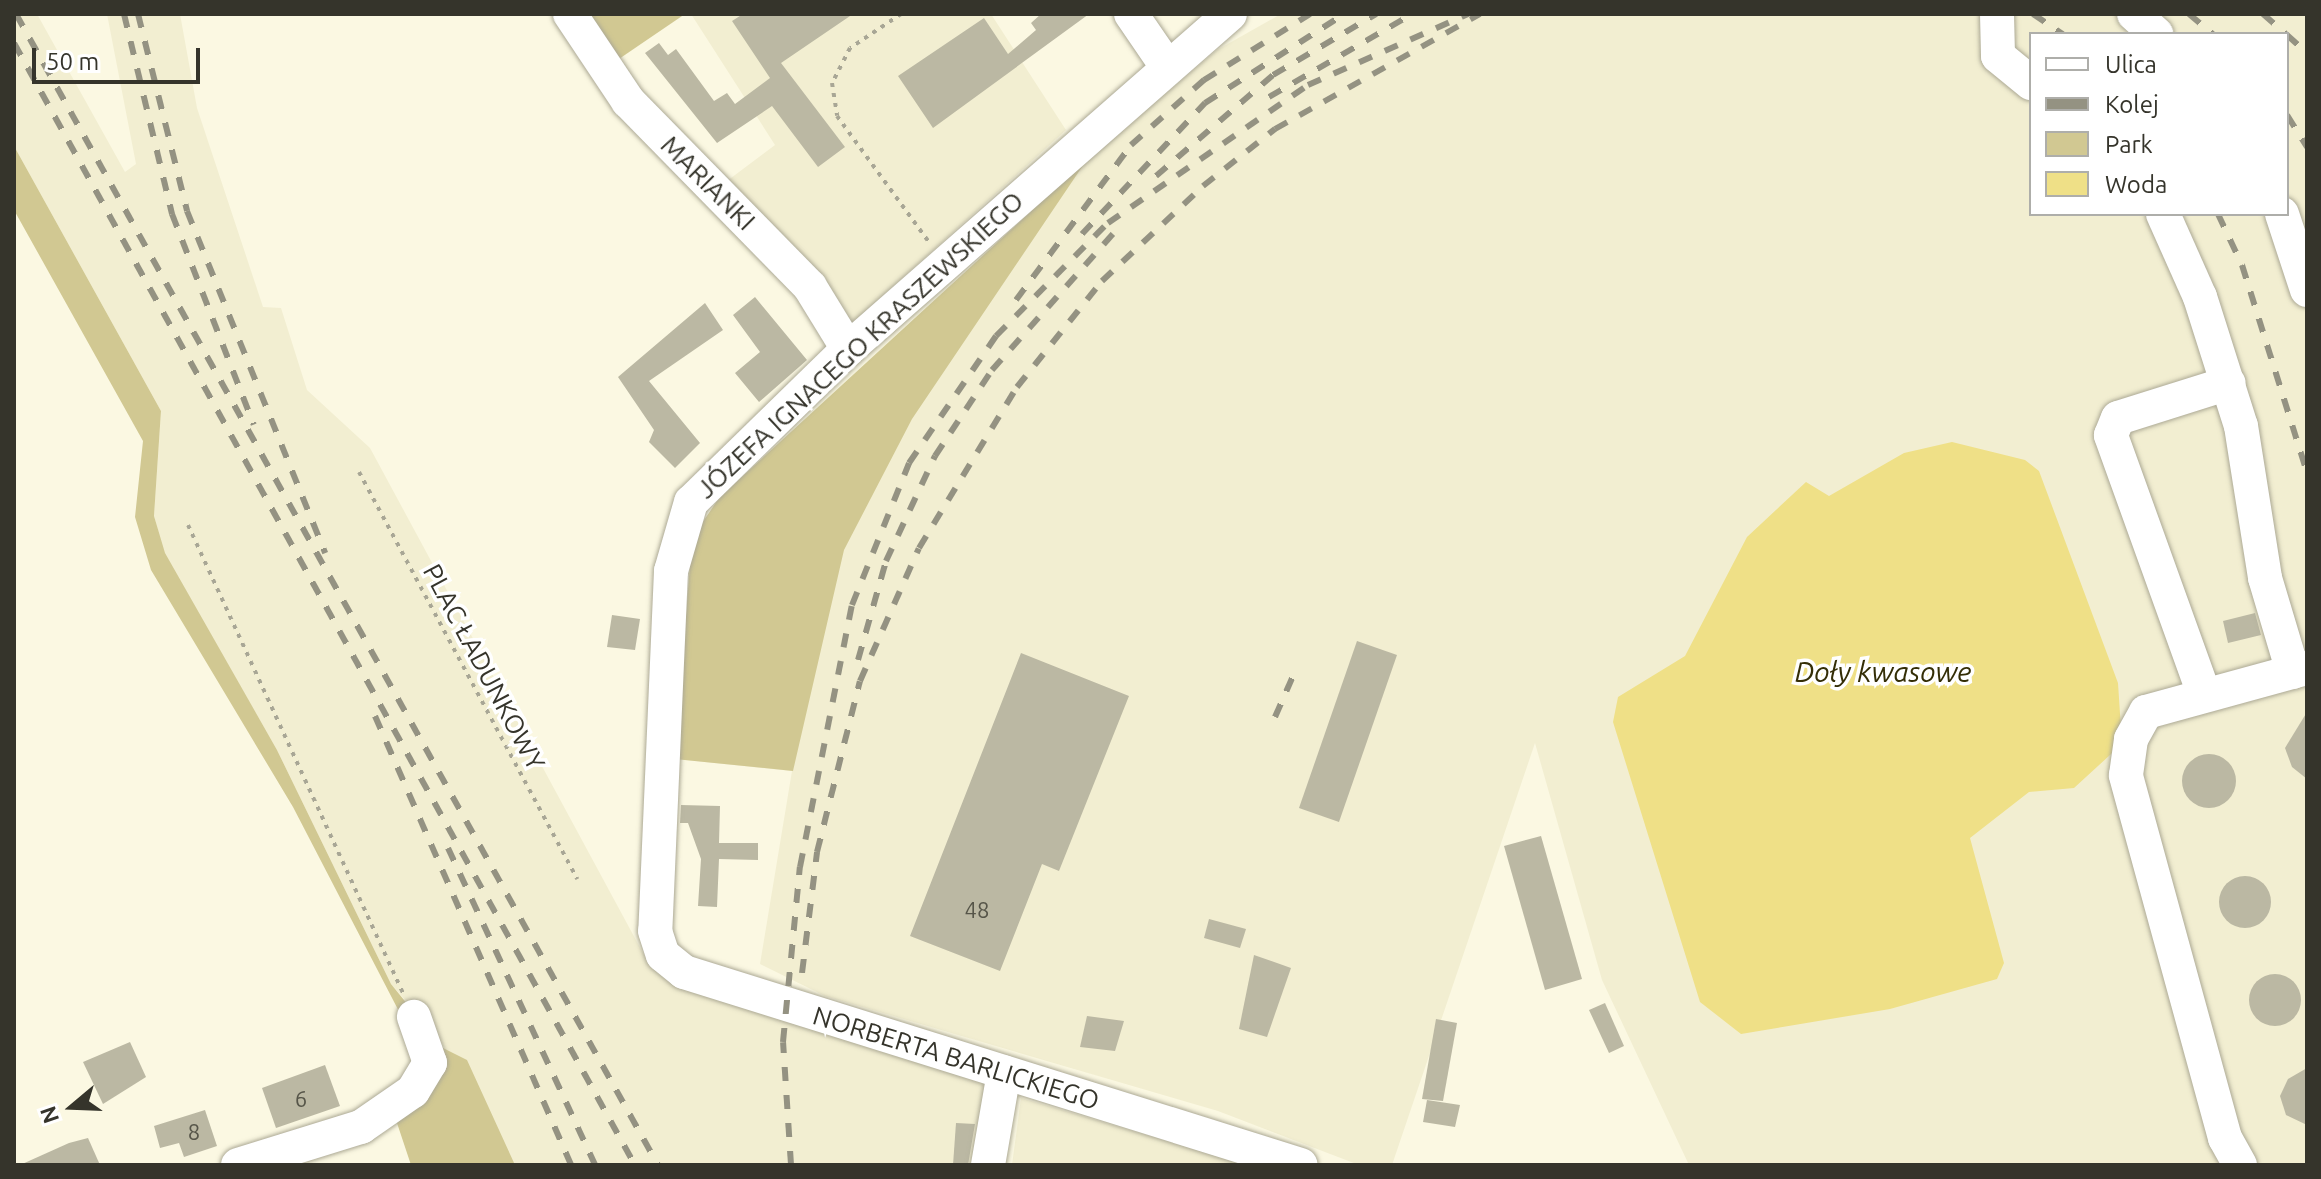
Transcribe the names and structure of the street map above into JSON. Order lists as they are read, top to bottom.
{
  "streets": {
    "street": ["MARIANKI", "JÓZEFA IGNACEGO KRASZEWSKIEGO", "NORBERTA BARLICKIEGO"],
    "path": ["PLAC ŁADUNKOWY"]
  },
  "crossings": [
    ["MARIANKI", "JÓZEFA IGNACEGO KRASZEWSKIEGO"],
    ["JÓZEFA IGNACEGO KRASZEWSKIEGO", "NORBERTA BARLICKIEGO"]
  ],
  "water": ["Doły kwasowe"],
  "house_numbers": ["48", "6", "8"],
  "legend": [
    "Ulica",
    "Kolej",
    "Park",
    "Woda"
  ],
  "scale_bar": "50 m",
  "north": "left"
}
